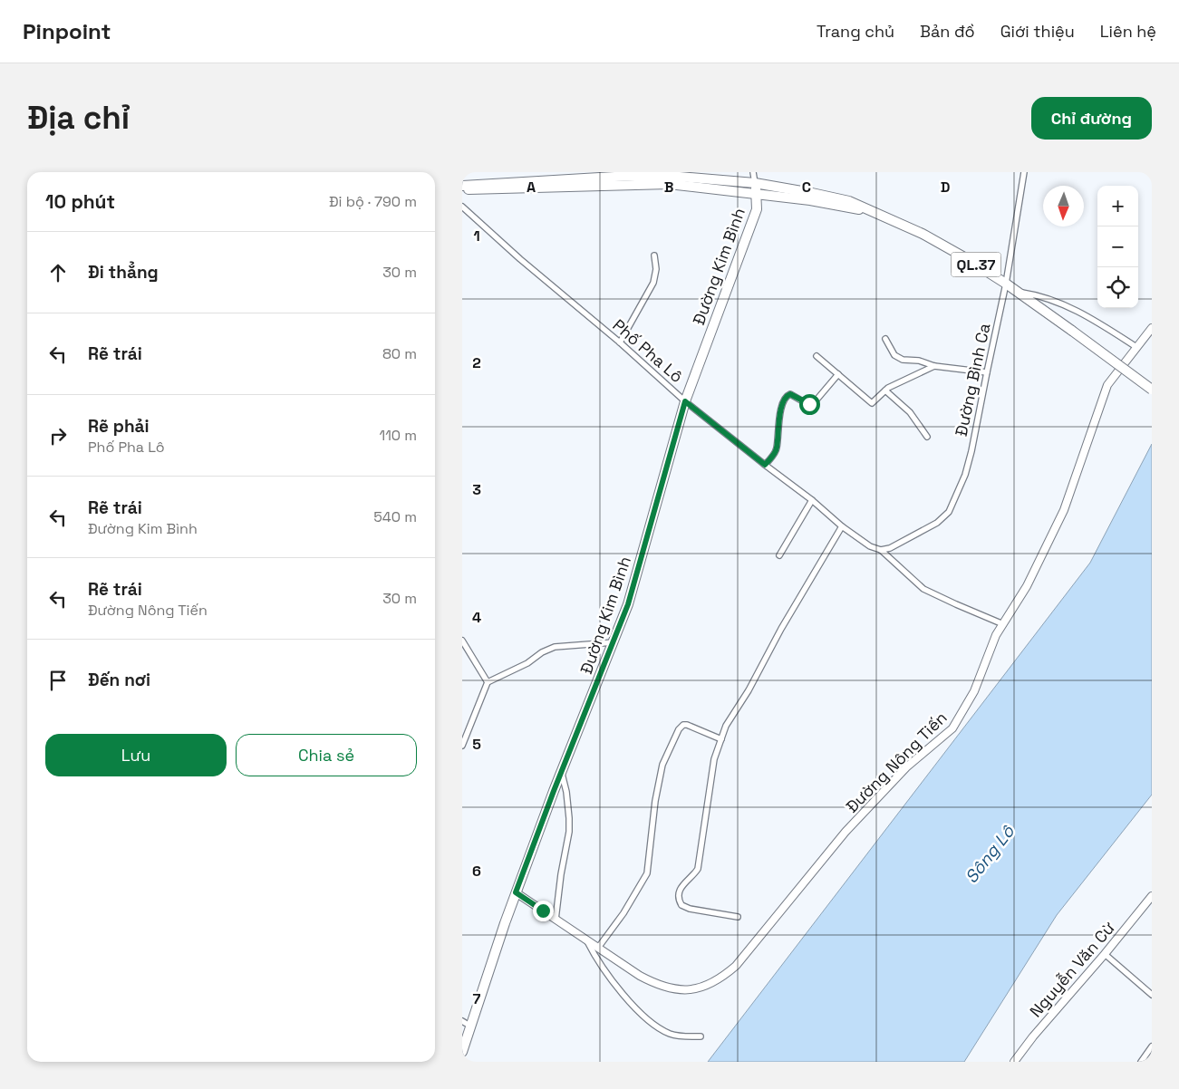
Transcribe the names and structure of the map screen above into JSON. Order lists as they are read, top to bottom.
{
  "streets": {
    "main road": ["QL.37", "Đường Kim Bình"],
    "street": [
      "Phố Pha Lô",
      "Đường Bình Ca",
      "Đường Nông Tiến",
      "Nguyễn Văn Cừ"
    ]
  },
  "crossings": [
    ["QL.37", "Đường Kim Bình"],
    ["QL.37", "Đường Bình Ca"],
    ["Đường Kim Bình", "Phố Pha Lô"],
    ["Đường Kim Bình", "Đường Nông Tiến"],
    ["Phố Pha Lô", "Đường Bình Ca"],
    ["Phố Pha Lô", "Đường Nông Tiến"]
  ],
  "water": ["Sông Lô"],
  "north": "bottom",
  "page": {
    "header": "Pinpoint",
    "nav": [
      "Trang chủ",
      "Bản đồ",
      "Giới thiệu",
      "Liên hệ"
    ],
    "buttons": [
      "Chỉ đường",
      ["Lưu", "Chia sẻ"]
    ],
    "title": "Địa chỉ",
    "heading": ["10 phút", "Đi bộ · 790 m"],
    "map_buttons": ["+", "−"],
    "list": [
      ["Đi thẳng", "30 m"],
      ["Rẽ trái", "80 m"],
      ["Rẽ phải", "Phố Pha Lô", "110 m"],
      ["Rẽ trái", "Đường Kim Bình", "540 m"],
      ["Rẽ trái", "Đường Nông Tiến", "30 m"],
      "Đến nơi"
    ]
  },
  "grid": {
    "columns": [
      "A",
      "B",
      "C",
      "D"
    ],
    "rows": [
      "1",
      "2",
      "3",
      "4",
      "5",
      "6",
      "7"
    ]
  }
}
